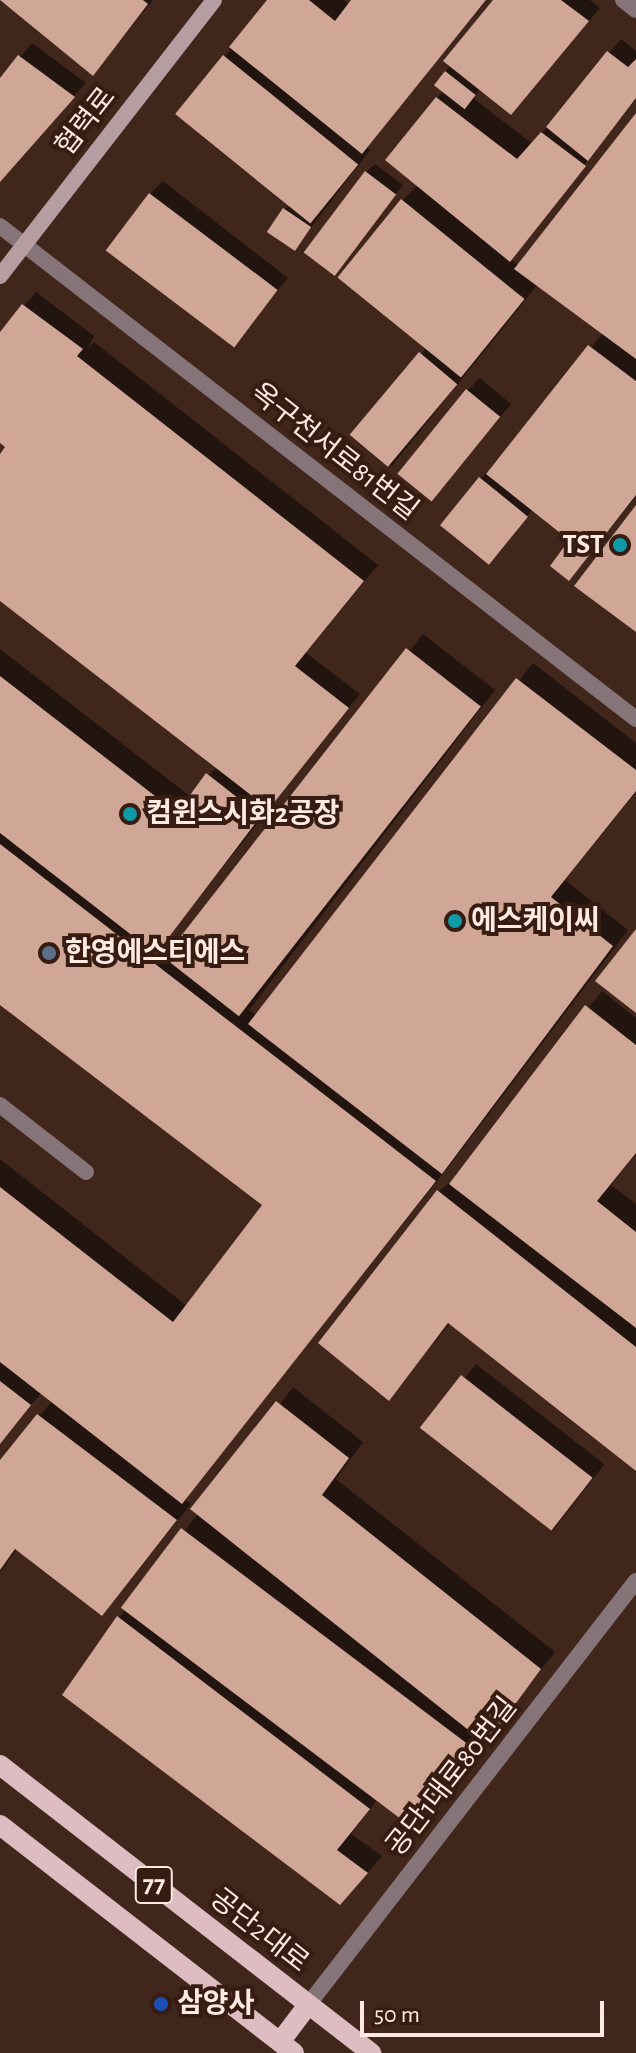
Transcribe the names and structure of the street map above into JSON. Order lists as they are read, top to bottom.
{
  "streets": {
    "main road": ["77", "공단2대로"],
    "street": ["협력로", "옥구천서로81번길", "공단1대로80번길"]
  },
  "crossings": [
    ["협력로", "옥구천서로81번길"],
    ["공단1대로80번길", "공단2대로"]
  ],
  "places": [
    "TST",
    "컴윈스시화2공장",
    "에스케이씨",
    "한영에스티에스",
    "삼양사"
  ],
  "scale_bar": "50 m"
}
